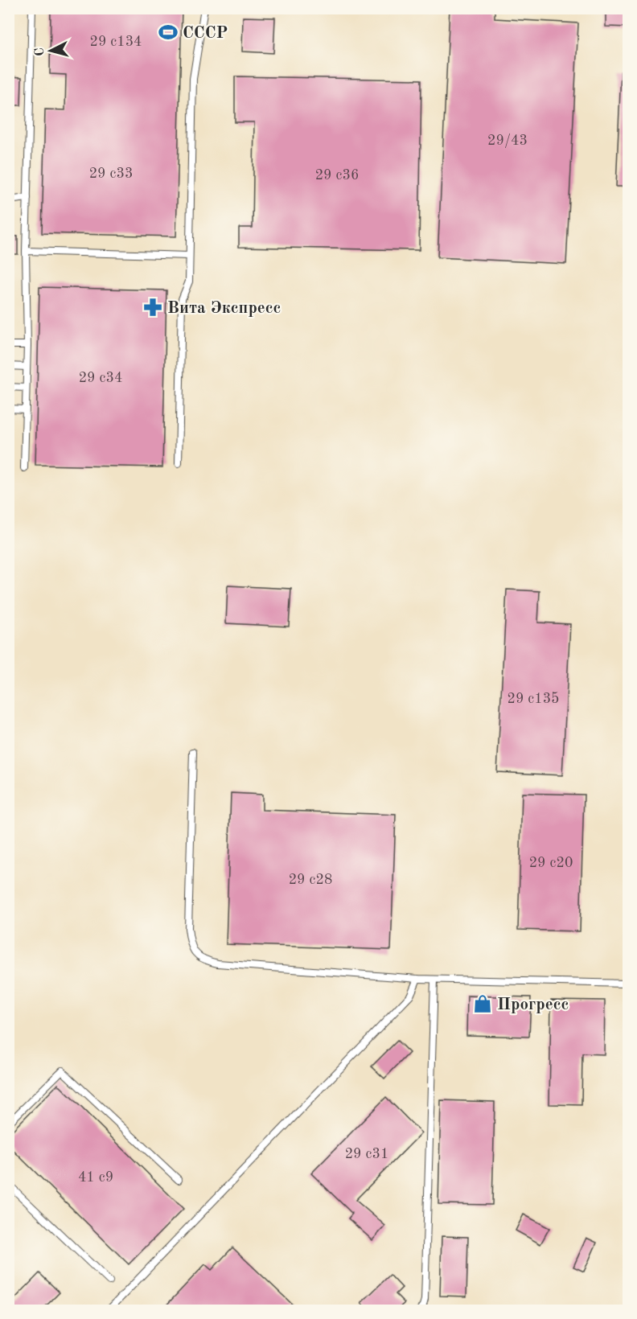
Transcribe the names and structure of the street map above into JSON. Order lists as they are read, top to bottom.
{
  "places": {
    "sports": ["СССР"],
    "pharmacy": ["Вита Экспресс"],
    "shop": ["Прогресс"]
  },
  "house_numbers": [
    "29 с134",
    "29/43",
    "29 с33",
    "29 с36",
    "29 с34",
    "29 с135",
    "29 с20",
    "29 с28",
    "29 с31",
    "41 с9"
  ],
  "north": "left"
}
